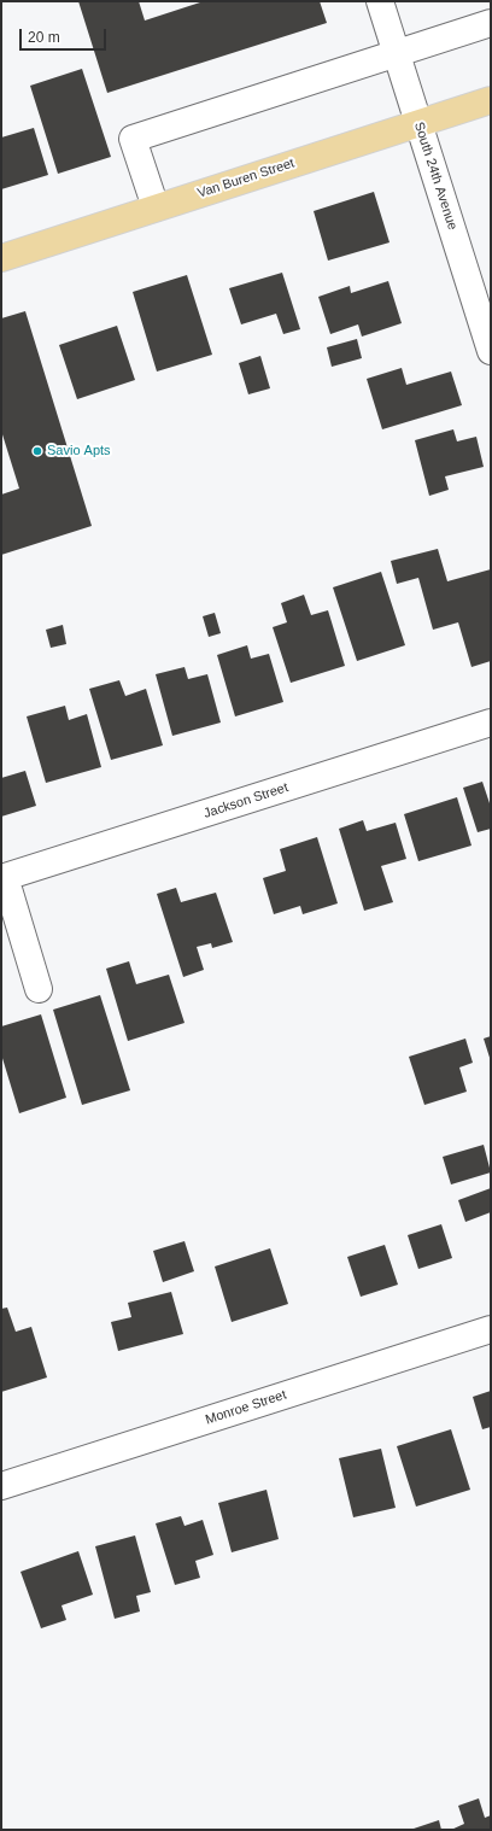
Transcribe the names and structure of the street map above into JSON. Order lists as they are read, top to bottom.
{
  "streets": {
    "main road": ["Van Buren Street"],
    "street": ["South 24th Avenue", "Jackson Street", "Monroe Street"]
  },
  "crossings": [
    ["South 24th Avenue", "Van Buren Street"]
  ],
  "places": ["Savio Apts"],
  "scale_bar": "20 m"
}
